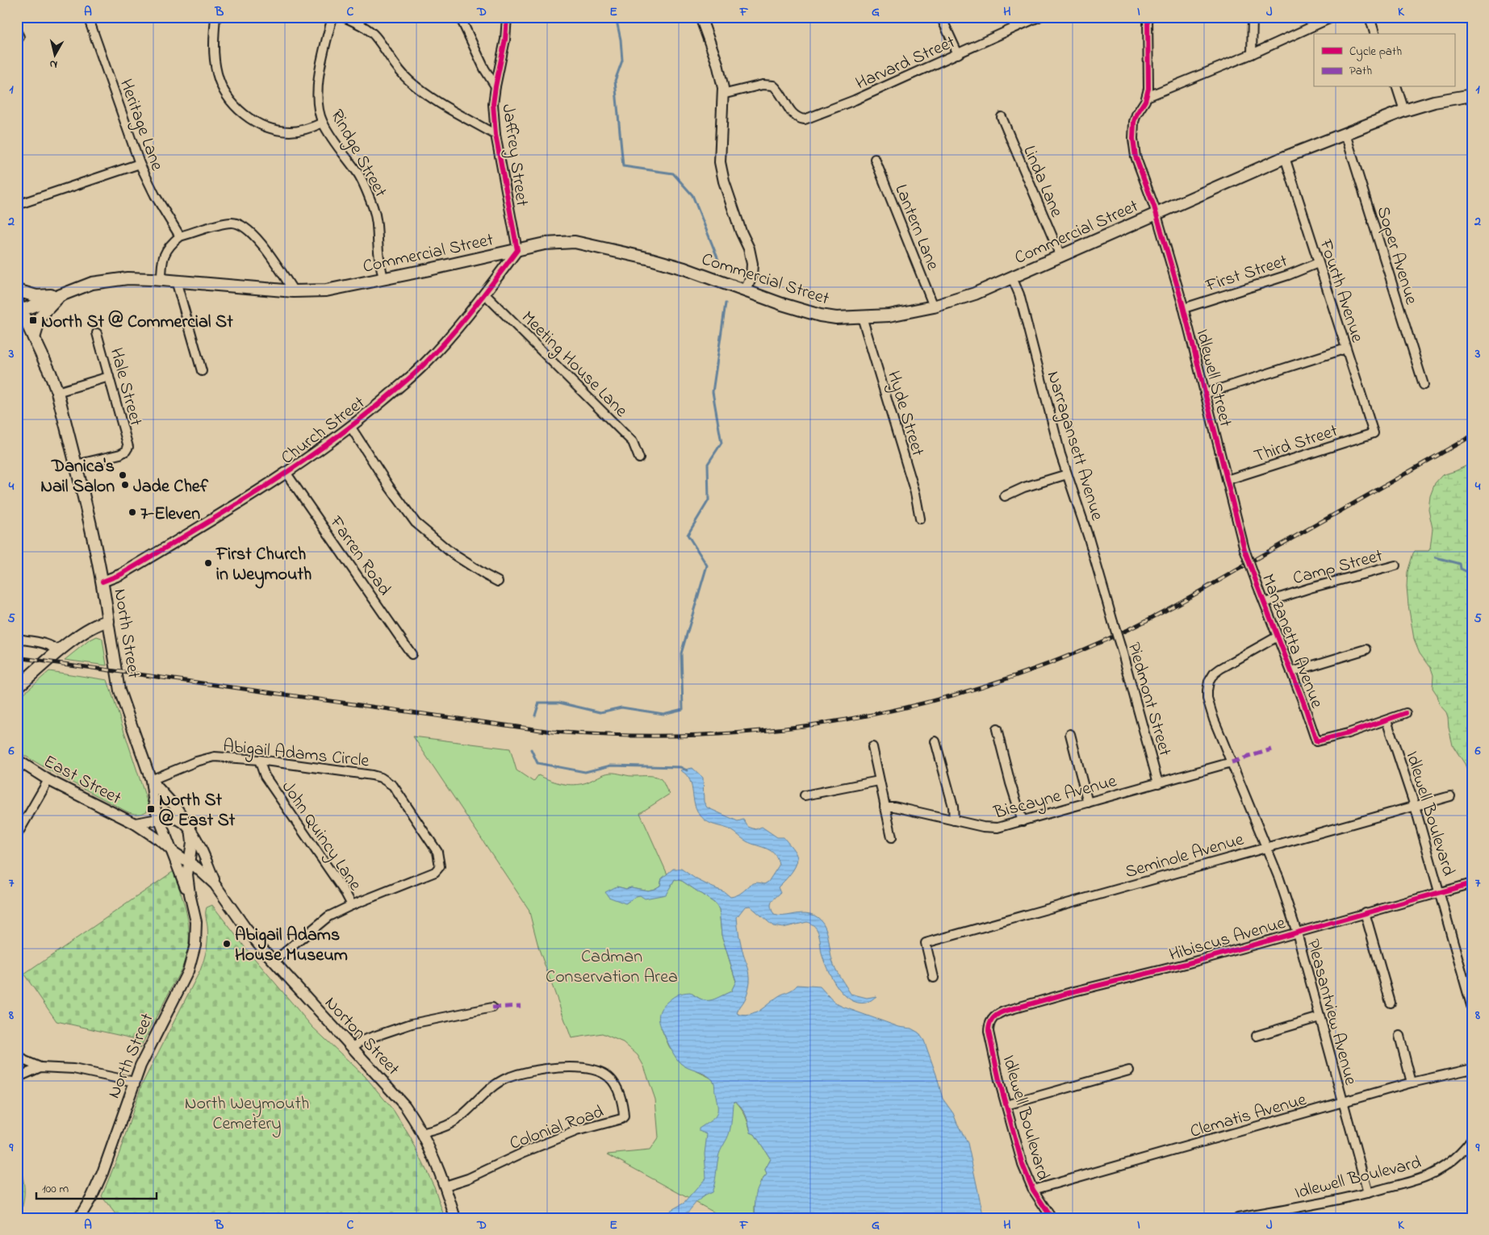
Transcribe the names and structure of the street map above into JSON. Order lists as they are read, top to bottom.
{
  "streets": {
    "main road": ["Commercial Street", "North Street"],
    "street": [
      "Harvard Street",
      "Heritage Lane",
      "Rindge Street",
      "Jaffrey Street",
      "Linda Lane",
      "Lantern Lane",
      "Soper Avenue",
      "First Street",
      "Fourth Avenue",
      "Meeting House Lane",
      "Idlewell Street",
      "Hale Street",
      "Hyde Street",
      "Church Street",
      "Third Street",
      "Narragansett Avenue",
      "Farren Road",
      "Camp Street",
      "Manzanetta Avenue",
      "Piedmont Street",
      "Abigail Adams Circle",
      "East Street",
      "Biscayne Avenue",
      "Idlewell Boulevard",
      "John Quincy Lane",
      "Seminole Avenue",
      "Hibiscus Avenue",
      "Pleasantview Avenue",
      "Norton Street",
      "Clematis Avenue",
      "Colonial Road"
    ]
  },
  "crossings": [
    ["Rindge Street", "Commercial Street"],
    ["Jaffrey Street", "Commercial Street"],
    ["Jaffrey Street", "Church Street"],
    ["Linda Lane", "Commercial Street"],
    ["Lantern Lane", "Commercial Street"],
    ["Commercial Street", "Soper Avenue"],
    ["Commercial Street", "Fourth Avenue"],
    ["Commercial Street", "Idlewell Street"],
    ["Commercial Street", "Hyde Street"],
    ["Commercial Street", "Church Street"],
    ["Commercial Street", "Narragansett Avenue"],
    ["Commercial Street", "North Street"],
    ["First Street", "Fourth Avenue"],
    ["First Street", "Idlewell Street"],
    ["Fourth Avenue", "Third Street"],
    ["Meeting House Lane", "Church Street"],
    ["Idlewell Street", "Third Street"],
    ["Idlewell Street", "Manzanetta Avenue"],
    ["Hale Street", "North Street"],
    ["Church Street", "Farren Road"],
    ["Church Street", "North Street"],
    ["Narragansett Avenue", "Piedmont Street"],
    ["Camp Street", "Manzanetta Avenue"],
    ["North Street", "Abigail Adams Circle"],
    ["North Street", "East Street"],
    ["North Street", "Norton Street"],
    ["Manzanetta Avenue", "Idlewell Boulevard"],
    ["Manzanetta Avenue", "Pleasantview Avenue"],
    ["Piedmont Street", "Biscayne Avenue"],
    ["Abigail Adams Circle", "John Quincy Lane"],
    ["Abigail Adams Circle", "Norton Street"],
    ["East Street", "Norton Street"],
    ["Biscayne Avenue", "Pleasantview Avenue"],
    ["Idlewell Boulevard", "Seminole Avenue"],
    ["Idlewell Boulevard", "Hibiscus Avenue"],
    ["Idlewell Boulevard", "Pleasantview Avenue"],
    ["Idlewell Boulevard", "Clematis Avenue"],
    ["Seminole Avenue", "Pleasantview Avenue"],
    ["Hibiscus Avenue", "Pleasantview Avenue"],
    ["Pleasantview Avenue", "Clematis Avenue"],
    ["Norton Street", "Colonial Road"]
  ],
  "parks": ["Cadman Conservation Area", "North Weymouth Cemetery"],
  "places": {
    "transit": ["North St @ Commercial St", "North St @ East St"],
    "other": [
      "Danica's Nail Salon",
      "Jade Chef",
      "7-Eleven",
      "First Church in Weymouth",
      "Abigail Adams House Museum"
    ]
  },
  "legend": ["Cycle path", "Path"],
  "scale_bar": "100 m",
  "north": "bottom",
  "grid": {
    "columns": [
      "A",
      "B",
      "C",
      "D",
      "E",
      "F",
      "G",
      "H",
      "I",
      "J",
      "K"
    ],
    "rows": [
      "1",
      "2",
      "3",
      "4",
      "5",
      "6",
      "7",
      "8",
      "9"
    ]
  }
}
